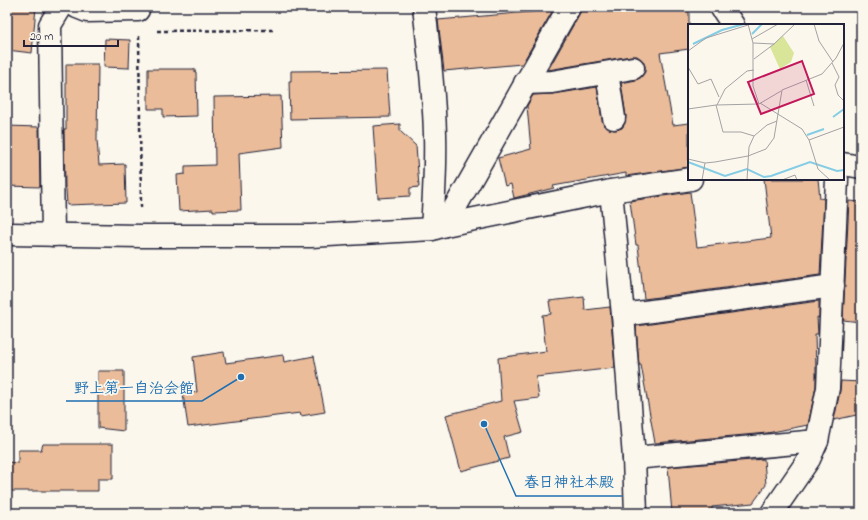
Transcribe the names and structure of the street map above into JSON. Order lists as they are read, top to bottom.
{
  "places": ["野上第一自治会館", "春日神社本殿"],
  "scale_bar": "20 m"
}
